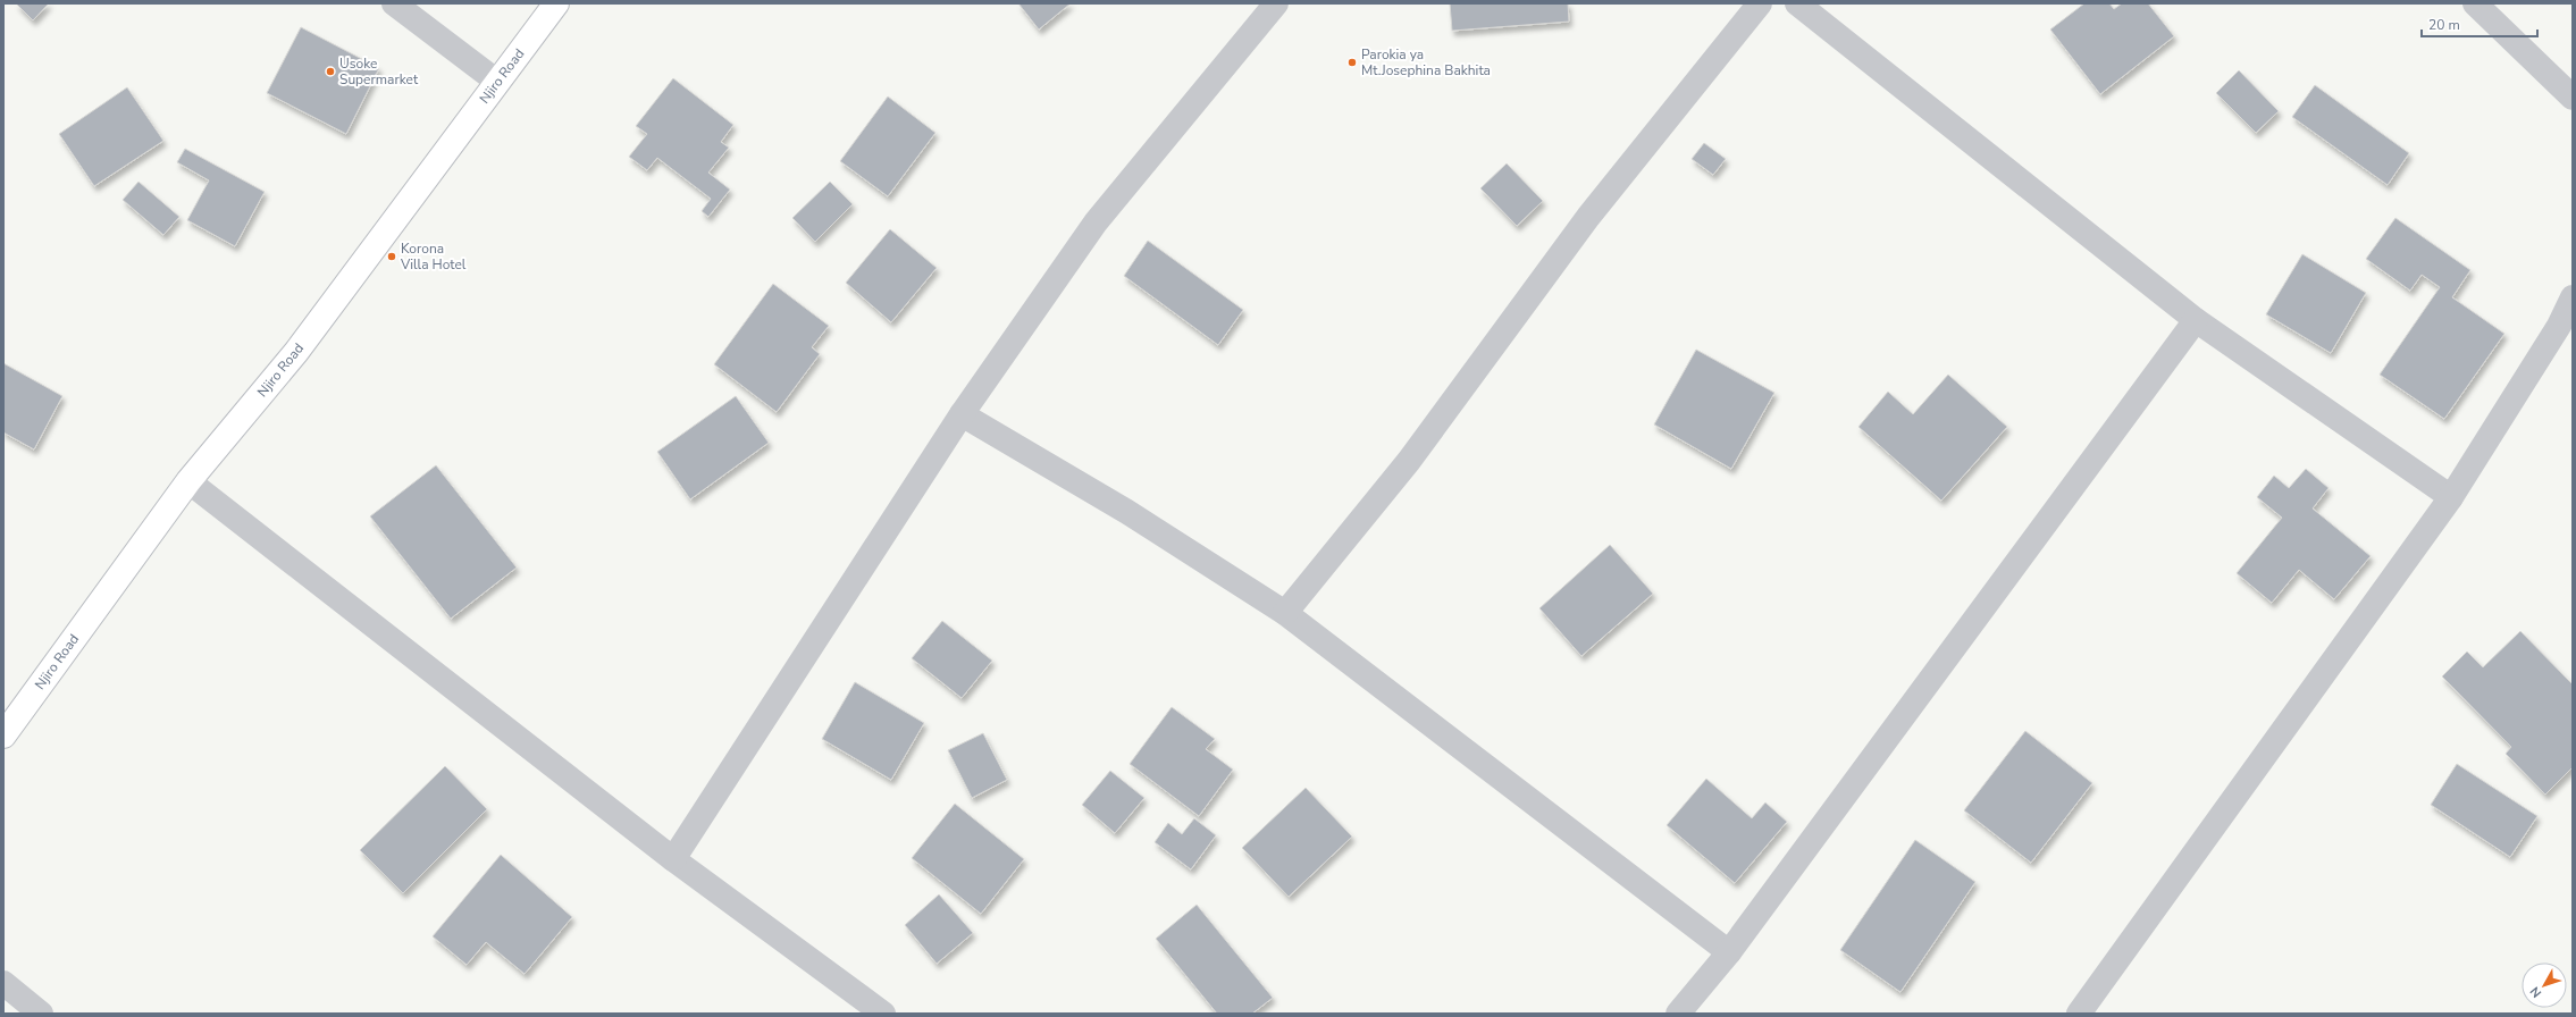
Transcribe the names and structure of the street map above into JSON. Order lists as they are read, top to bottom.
{
  "streets": {
    "street": ["Njiro Road"]
  },
  "places": ["Parokia ya Mt.Josephina Bakhita", "Usoke Supermarket", "Korona Villa Hotel"],
  "scale_bar": "20 m",
  "north": "bottom left"
}
